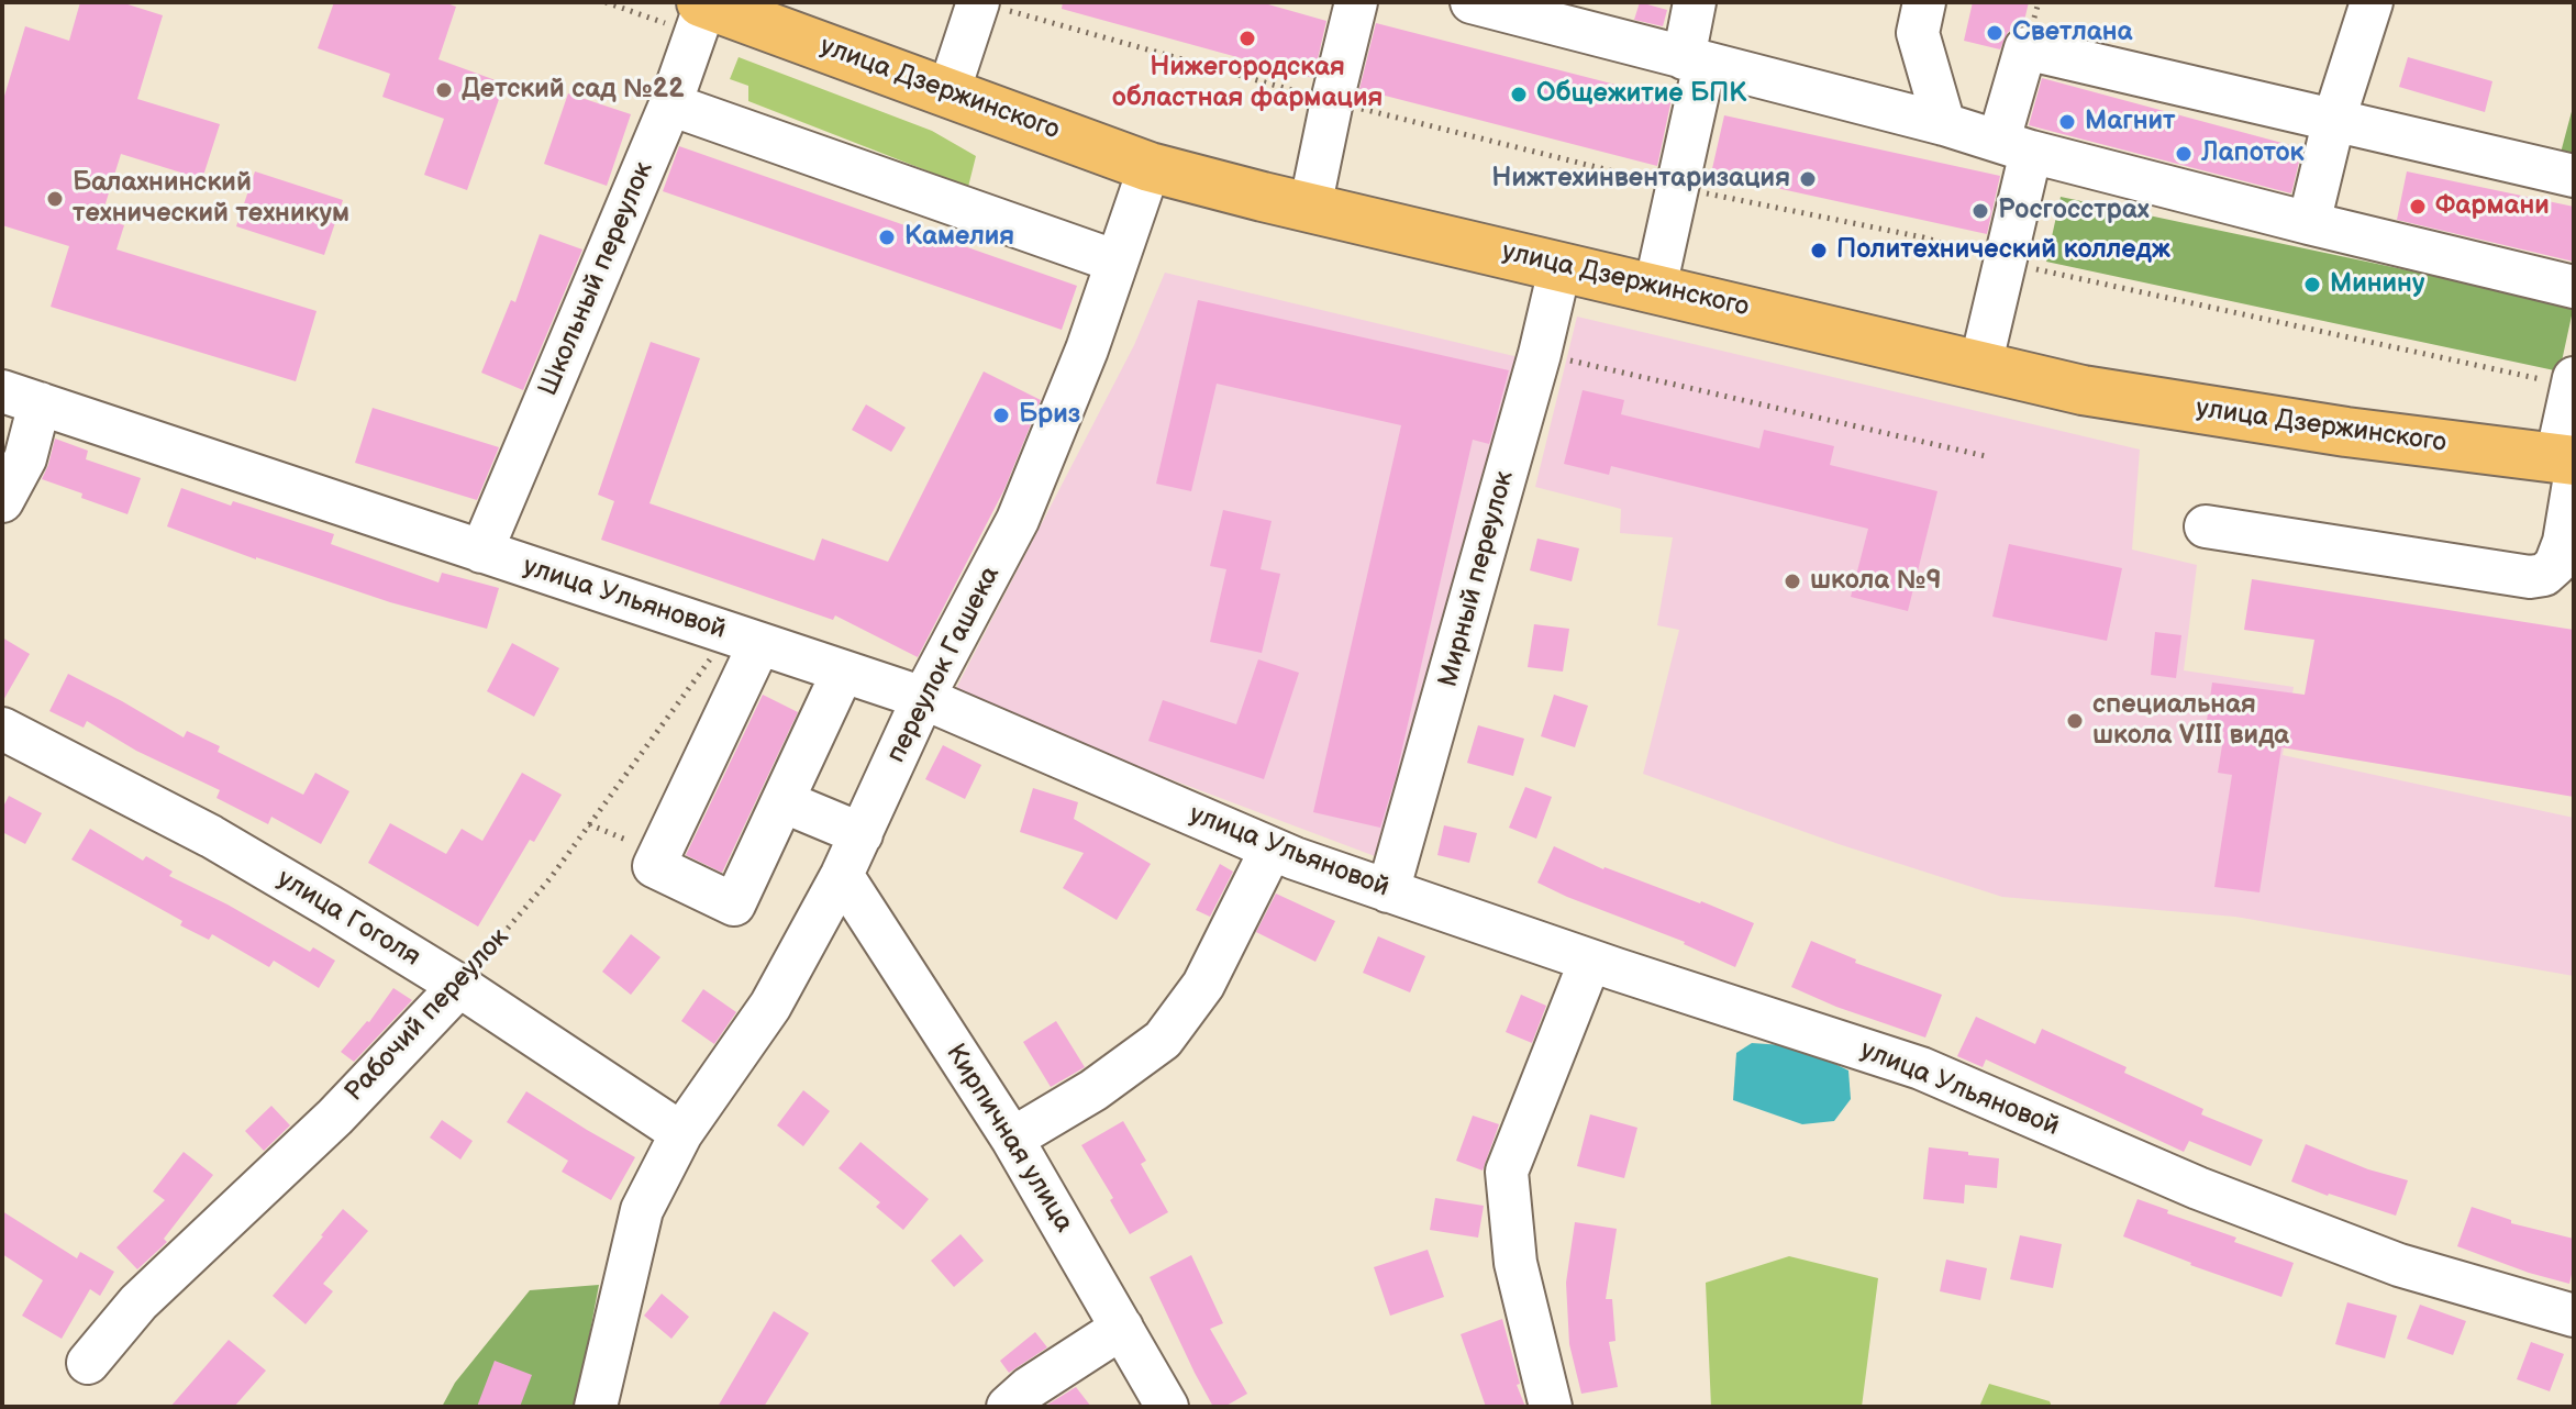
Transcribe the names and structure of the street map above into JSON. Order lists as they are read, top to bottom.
{
  "streets": {
    "main road": ["улица Дзержинского"],
    "street": [
      "Школьный переулок",
      "Мирный переулок",
      "улица Ульяновой",
      "переулок Гашека",
      "улица Гоголя",
      "Рабочий переулок",
      "Кирпичная улица"
    ]
  },
  "crossings": [
    ["улица Дзержинского", "Школьный переулок"],
    ["улица Дзержинского", "Мирный переулок"],
    ["улица Дзержинского", "переулок Гашека"],
    ["Школьный переулок", "улица Ульяновой"],
    ["Мирный переулок", "улица Ульяновой"],
    ["улица Ульяновой", "переулок Гашека"],
    ["улица Ульяновой", "Рабочий переулок"],
    ["переулок Гашека", "улица Гоголя"],
    ["переулок Гашека", "Кирпичная улица"],
    ["улица Гоголя", "Рабочий переулок"]
  ],
  "places": [
    "Светлана",
    "Нижегородская областная фармация",
    "Детский сад №22",
    "Общежитие БПК",
    "Магнит",
    "Лапоток",
    "Нижтехинвентаризация",
    "Балахнинский технический техникум",
    "Фармани",
    "Росгосстрах",
    "Камелия",
    "Политехнический колледж",
    "Минину",
    "Бриз",
    "школа №9",
    "специальная школа VIII вида"
  ]
}
